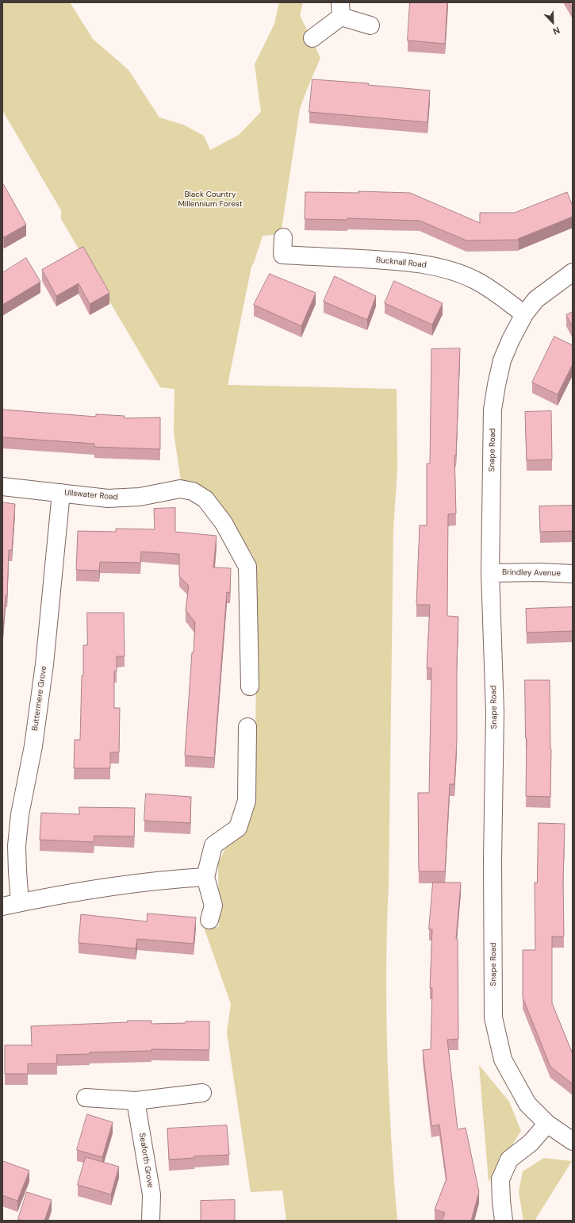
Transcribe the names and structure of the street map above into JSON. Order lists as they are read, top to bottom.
{
  "streets": {
    "street": [
      "Bucknall Road",
      "Snape Road",
      "Ullswater Road",
      "Brindley Avenue",
      "Buttermere Grove",
      "Seaforth Grove"
    ]
  },
  "crossings": [
    ["Bucknall Road", "Snape Road"],
    ["Snape Road", "Brindley Avenue"],
    ["Ullswater Road", "Buttermere Grove"]
  ],
  "parks": ["Black Country Millennium Forest"],
  "north": "bottom right"
}
